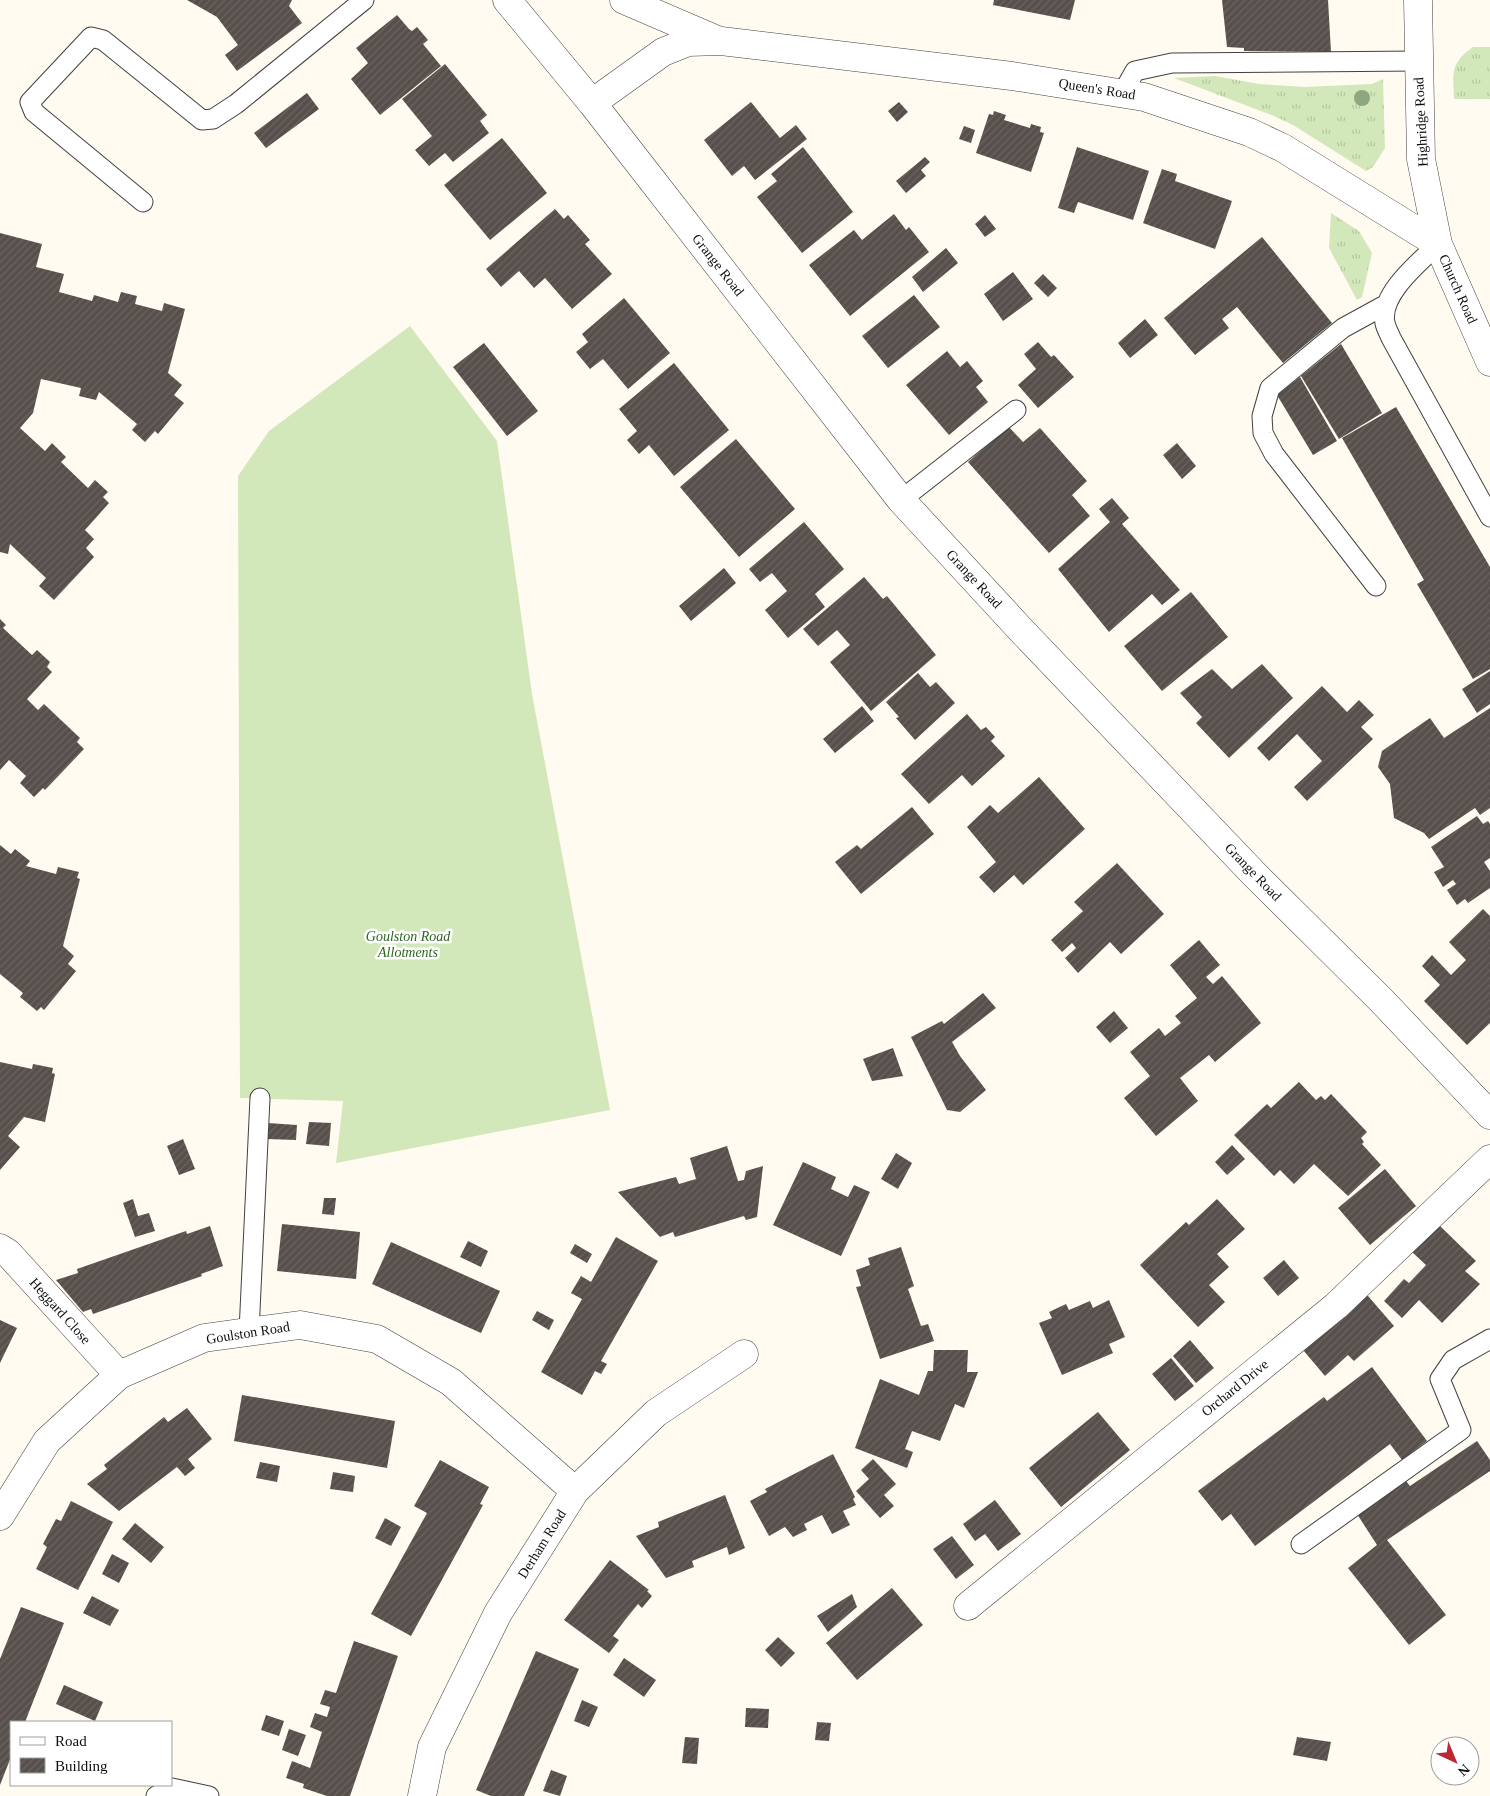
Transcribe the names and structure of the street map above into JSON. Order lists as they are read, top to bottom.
{
  "streets": {
    "street": [
      "Queen's Road",
      "Highridge Road",
      "Grange Road",
      "Church Road",
      "Heggard Close",
      "Goulston Road",
      "Orchard Drive",
      "Derham Road"
    ]
  },
  "crossings": [
    ["Queen's Road", "Highridge Road"],
    ["Queen's Road", "Grange Road"],
    ["Queen's Road", "Church Road"],
    ["Highridge Road", "Church Road"],
    ["Heggard Close", "Goulston Road"],
    ["Goulston Road", "Derham Road"]
  ],
  "parks": ["Goulston Road Allotments"],
  "legend": ["Road", "Building"],
  "north": "bottom right"
}
